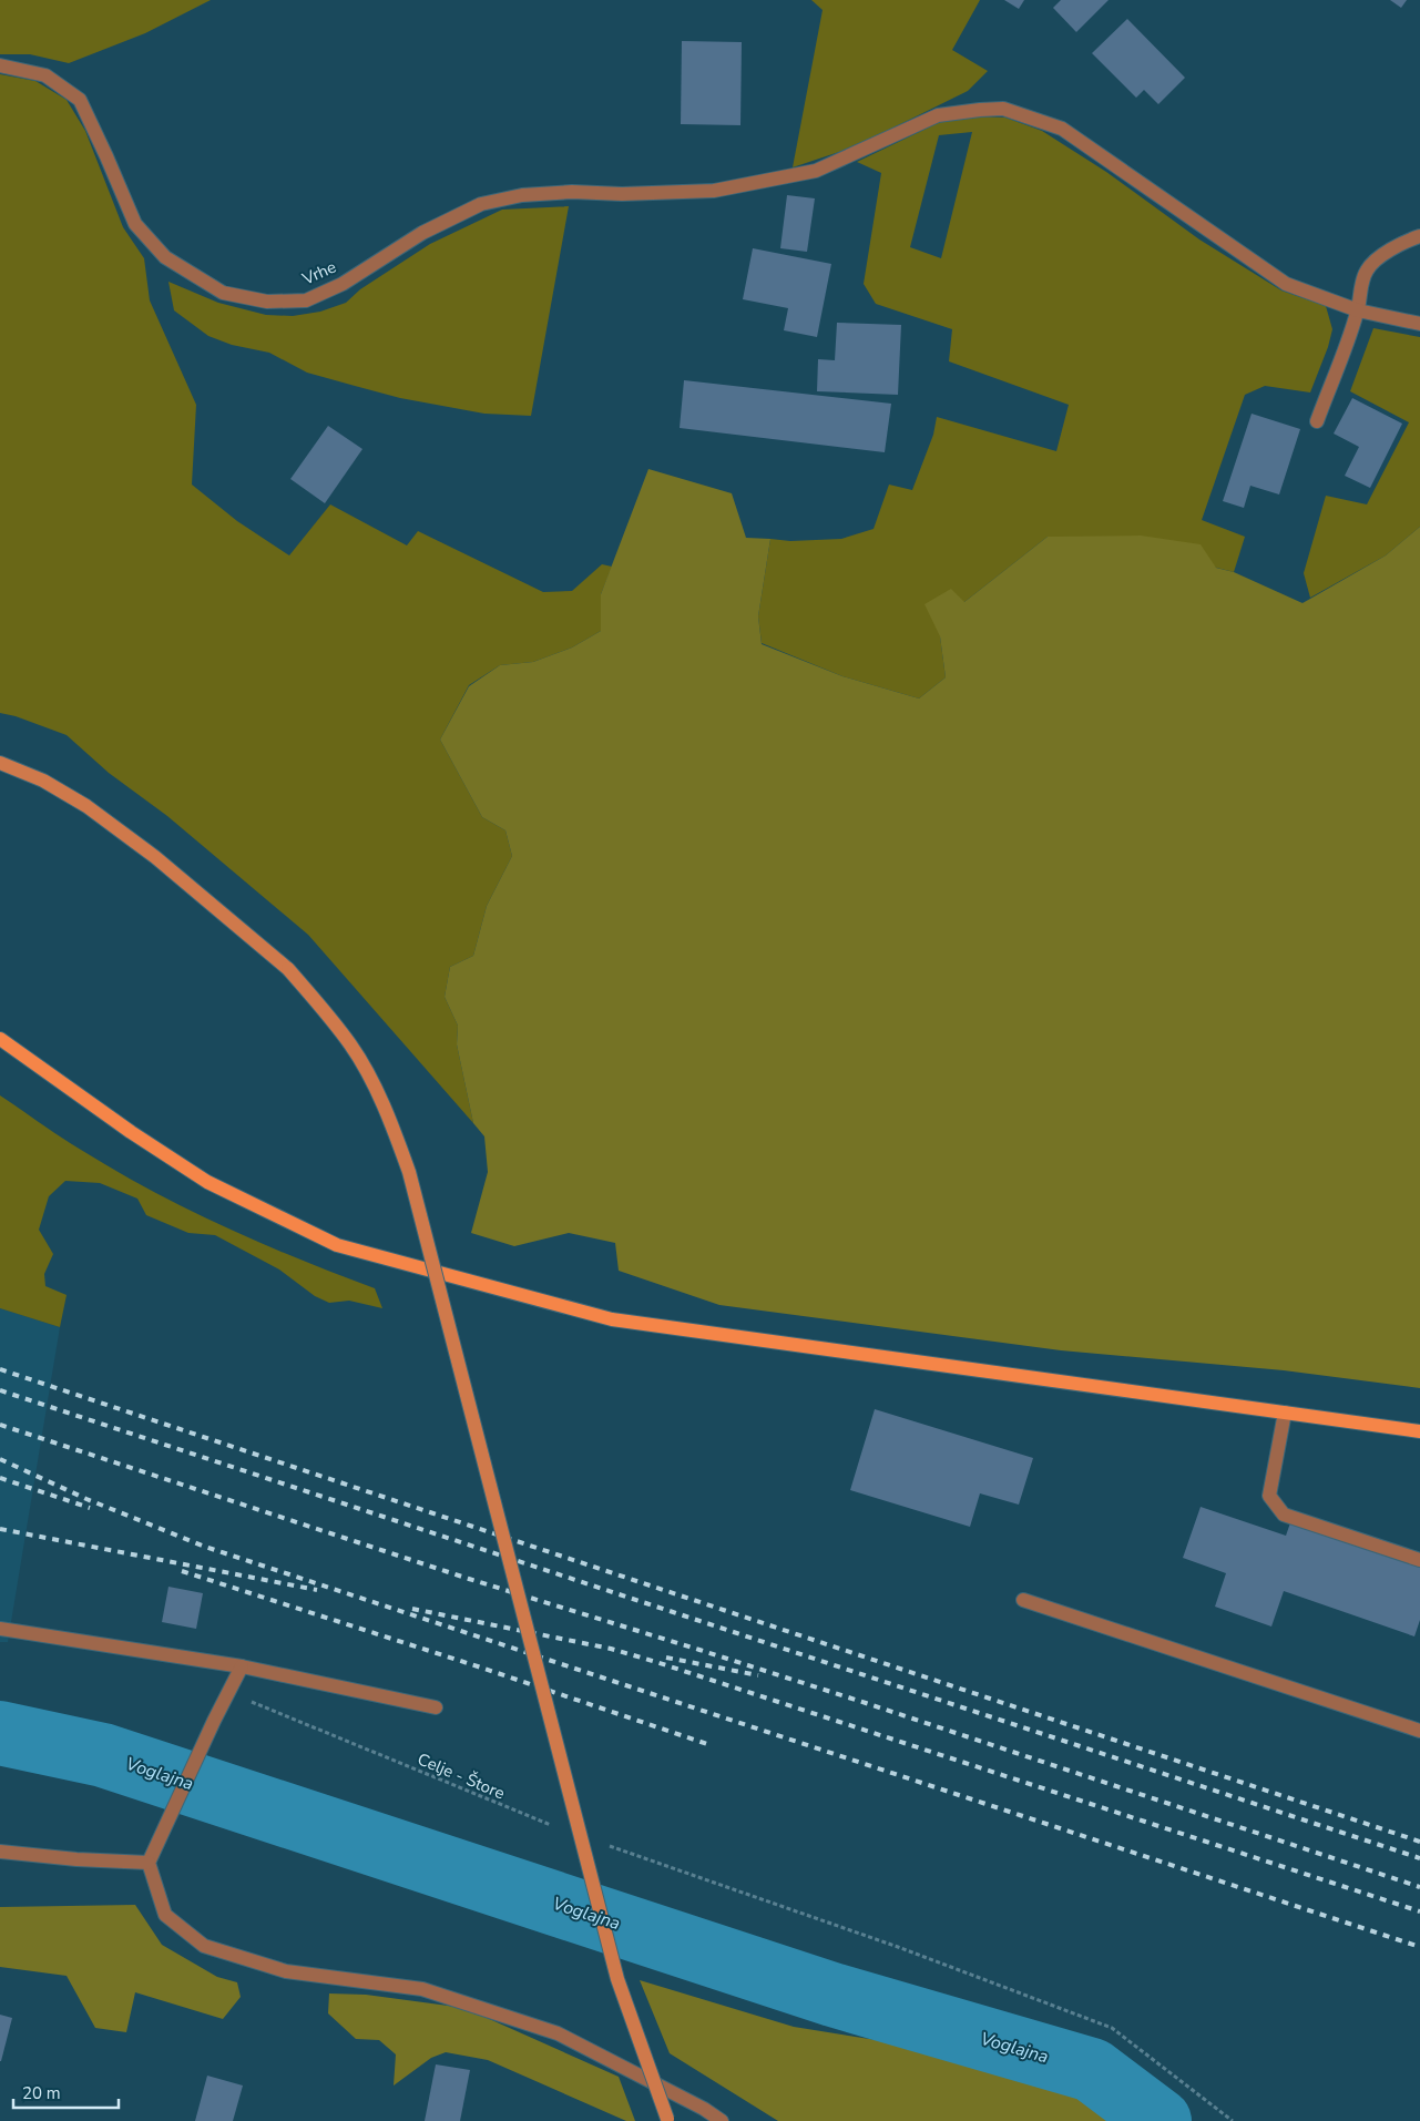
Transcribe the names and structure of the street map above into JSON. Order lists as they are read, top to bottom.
{
  "streets": {
    "street": ["Vrhe"],
    "path": ["Celje - Štore"]
  },
  "water": ["Voglajna"],
  "scale_bar": "20 m"
}
